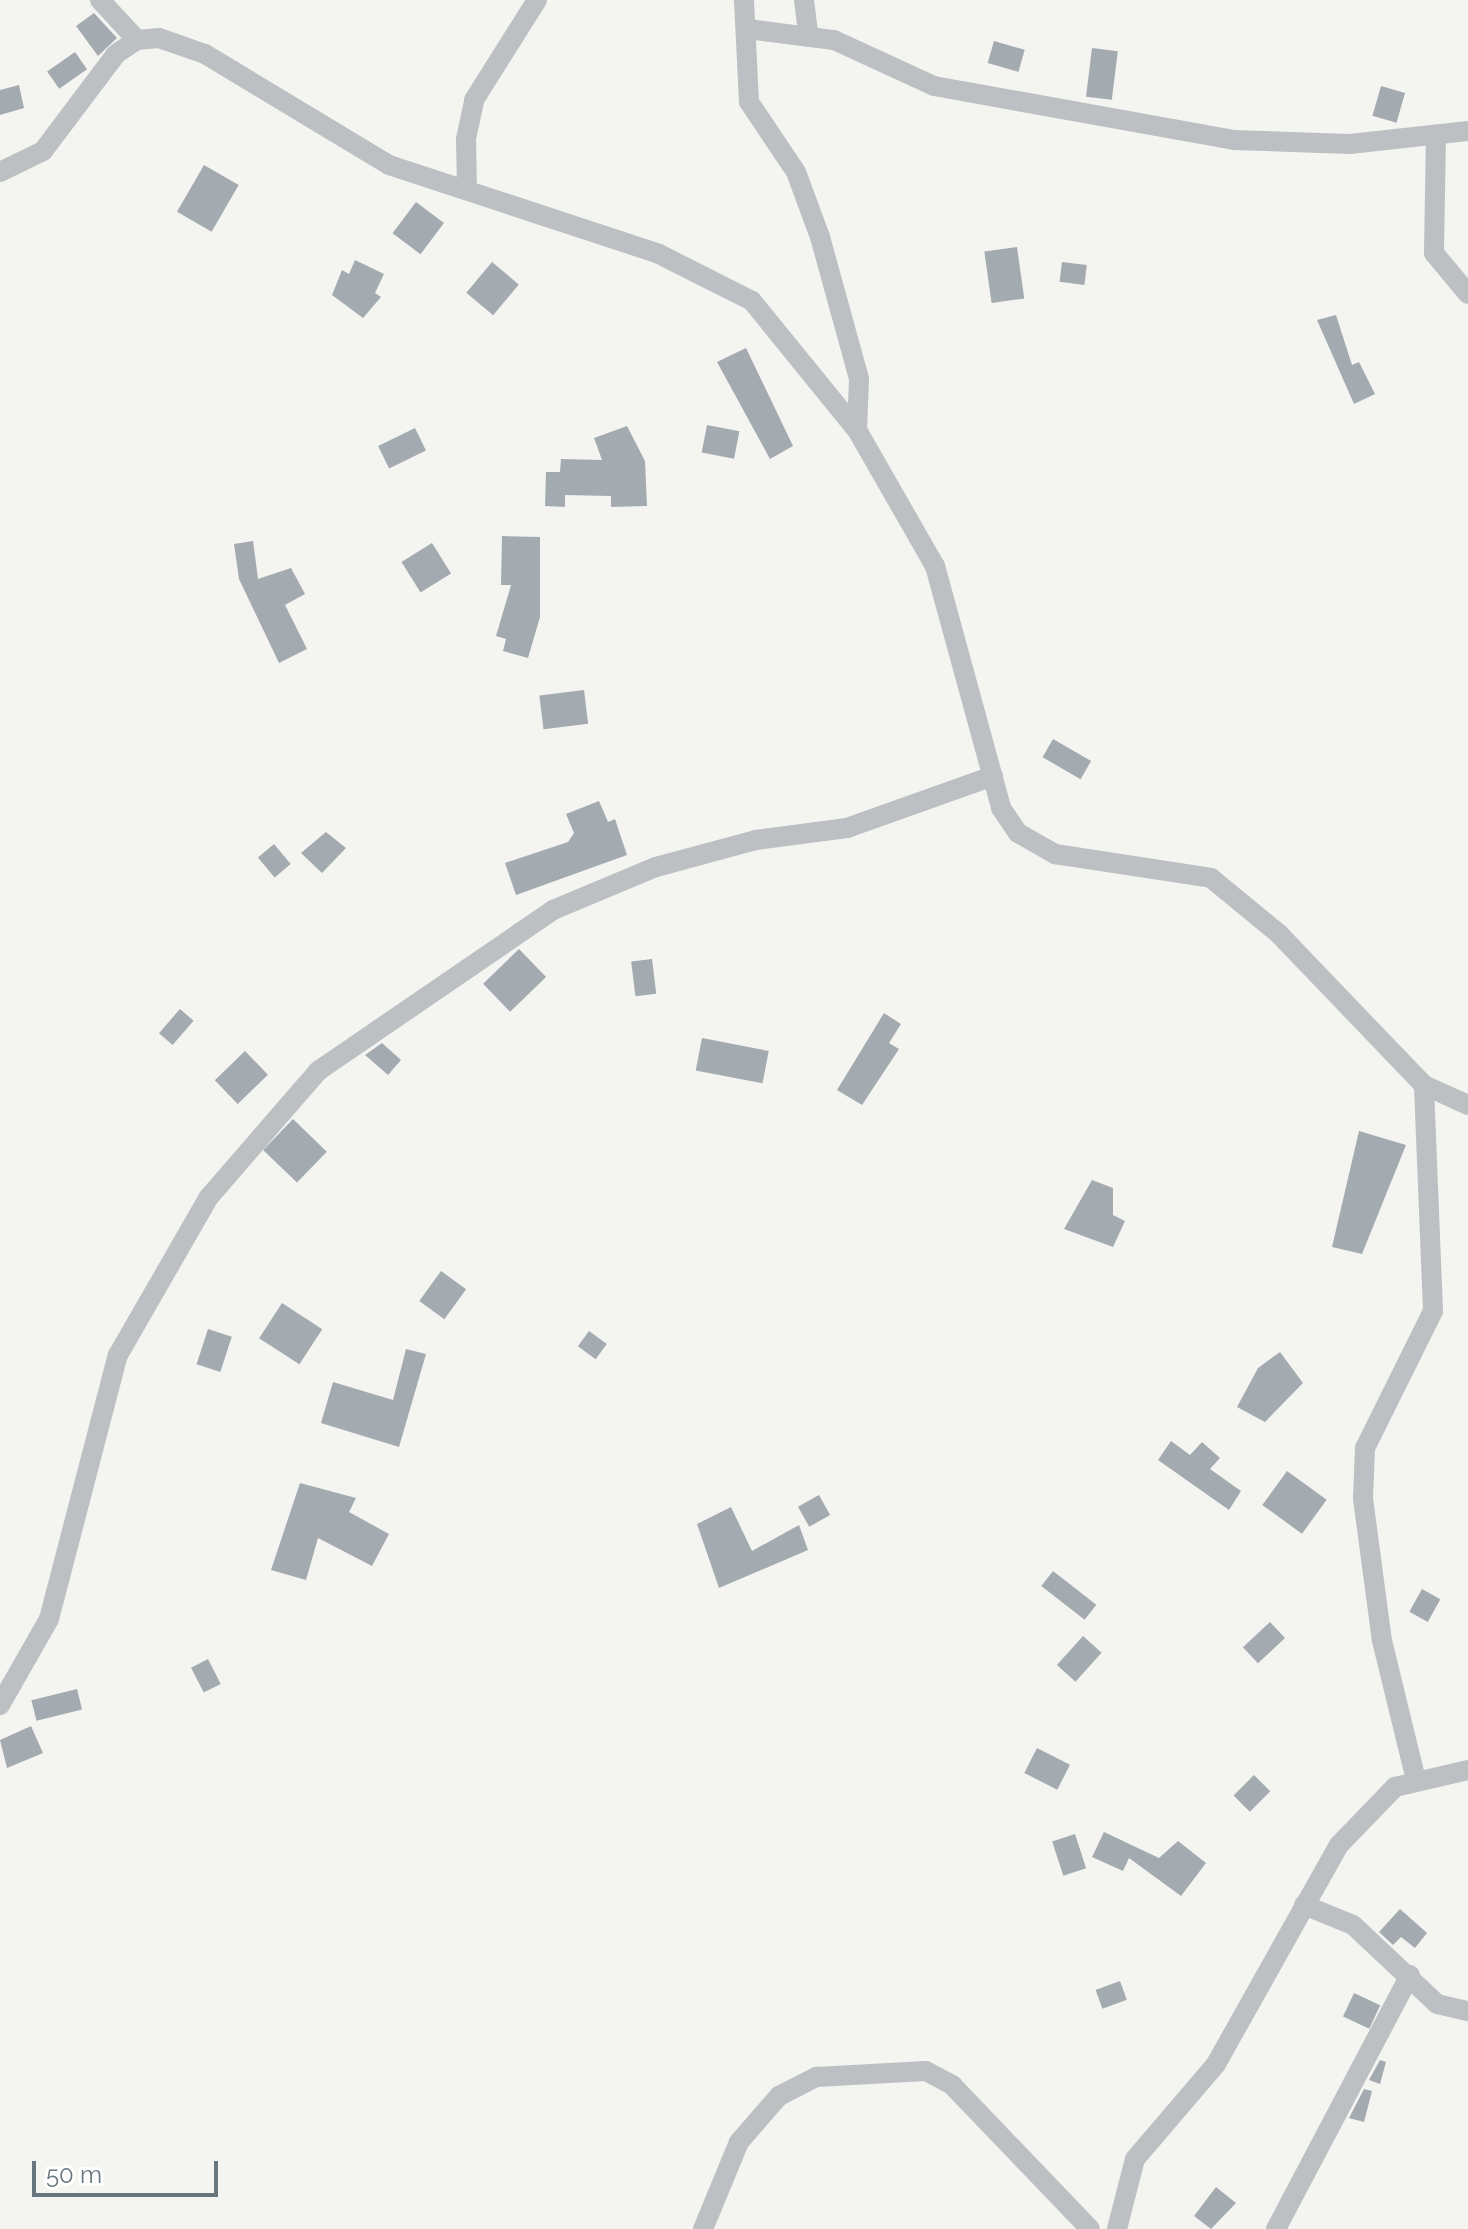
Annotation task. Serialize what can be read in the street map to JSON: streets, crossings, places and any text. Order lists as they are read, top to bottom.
{
  "scale_bar": "50 m"
}
